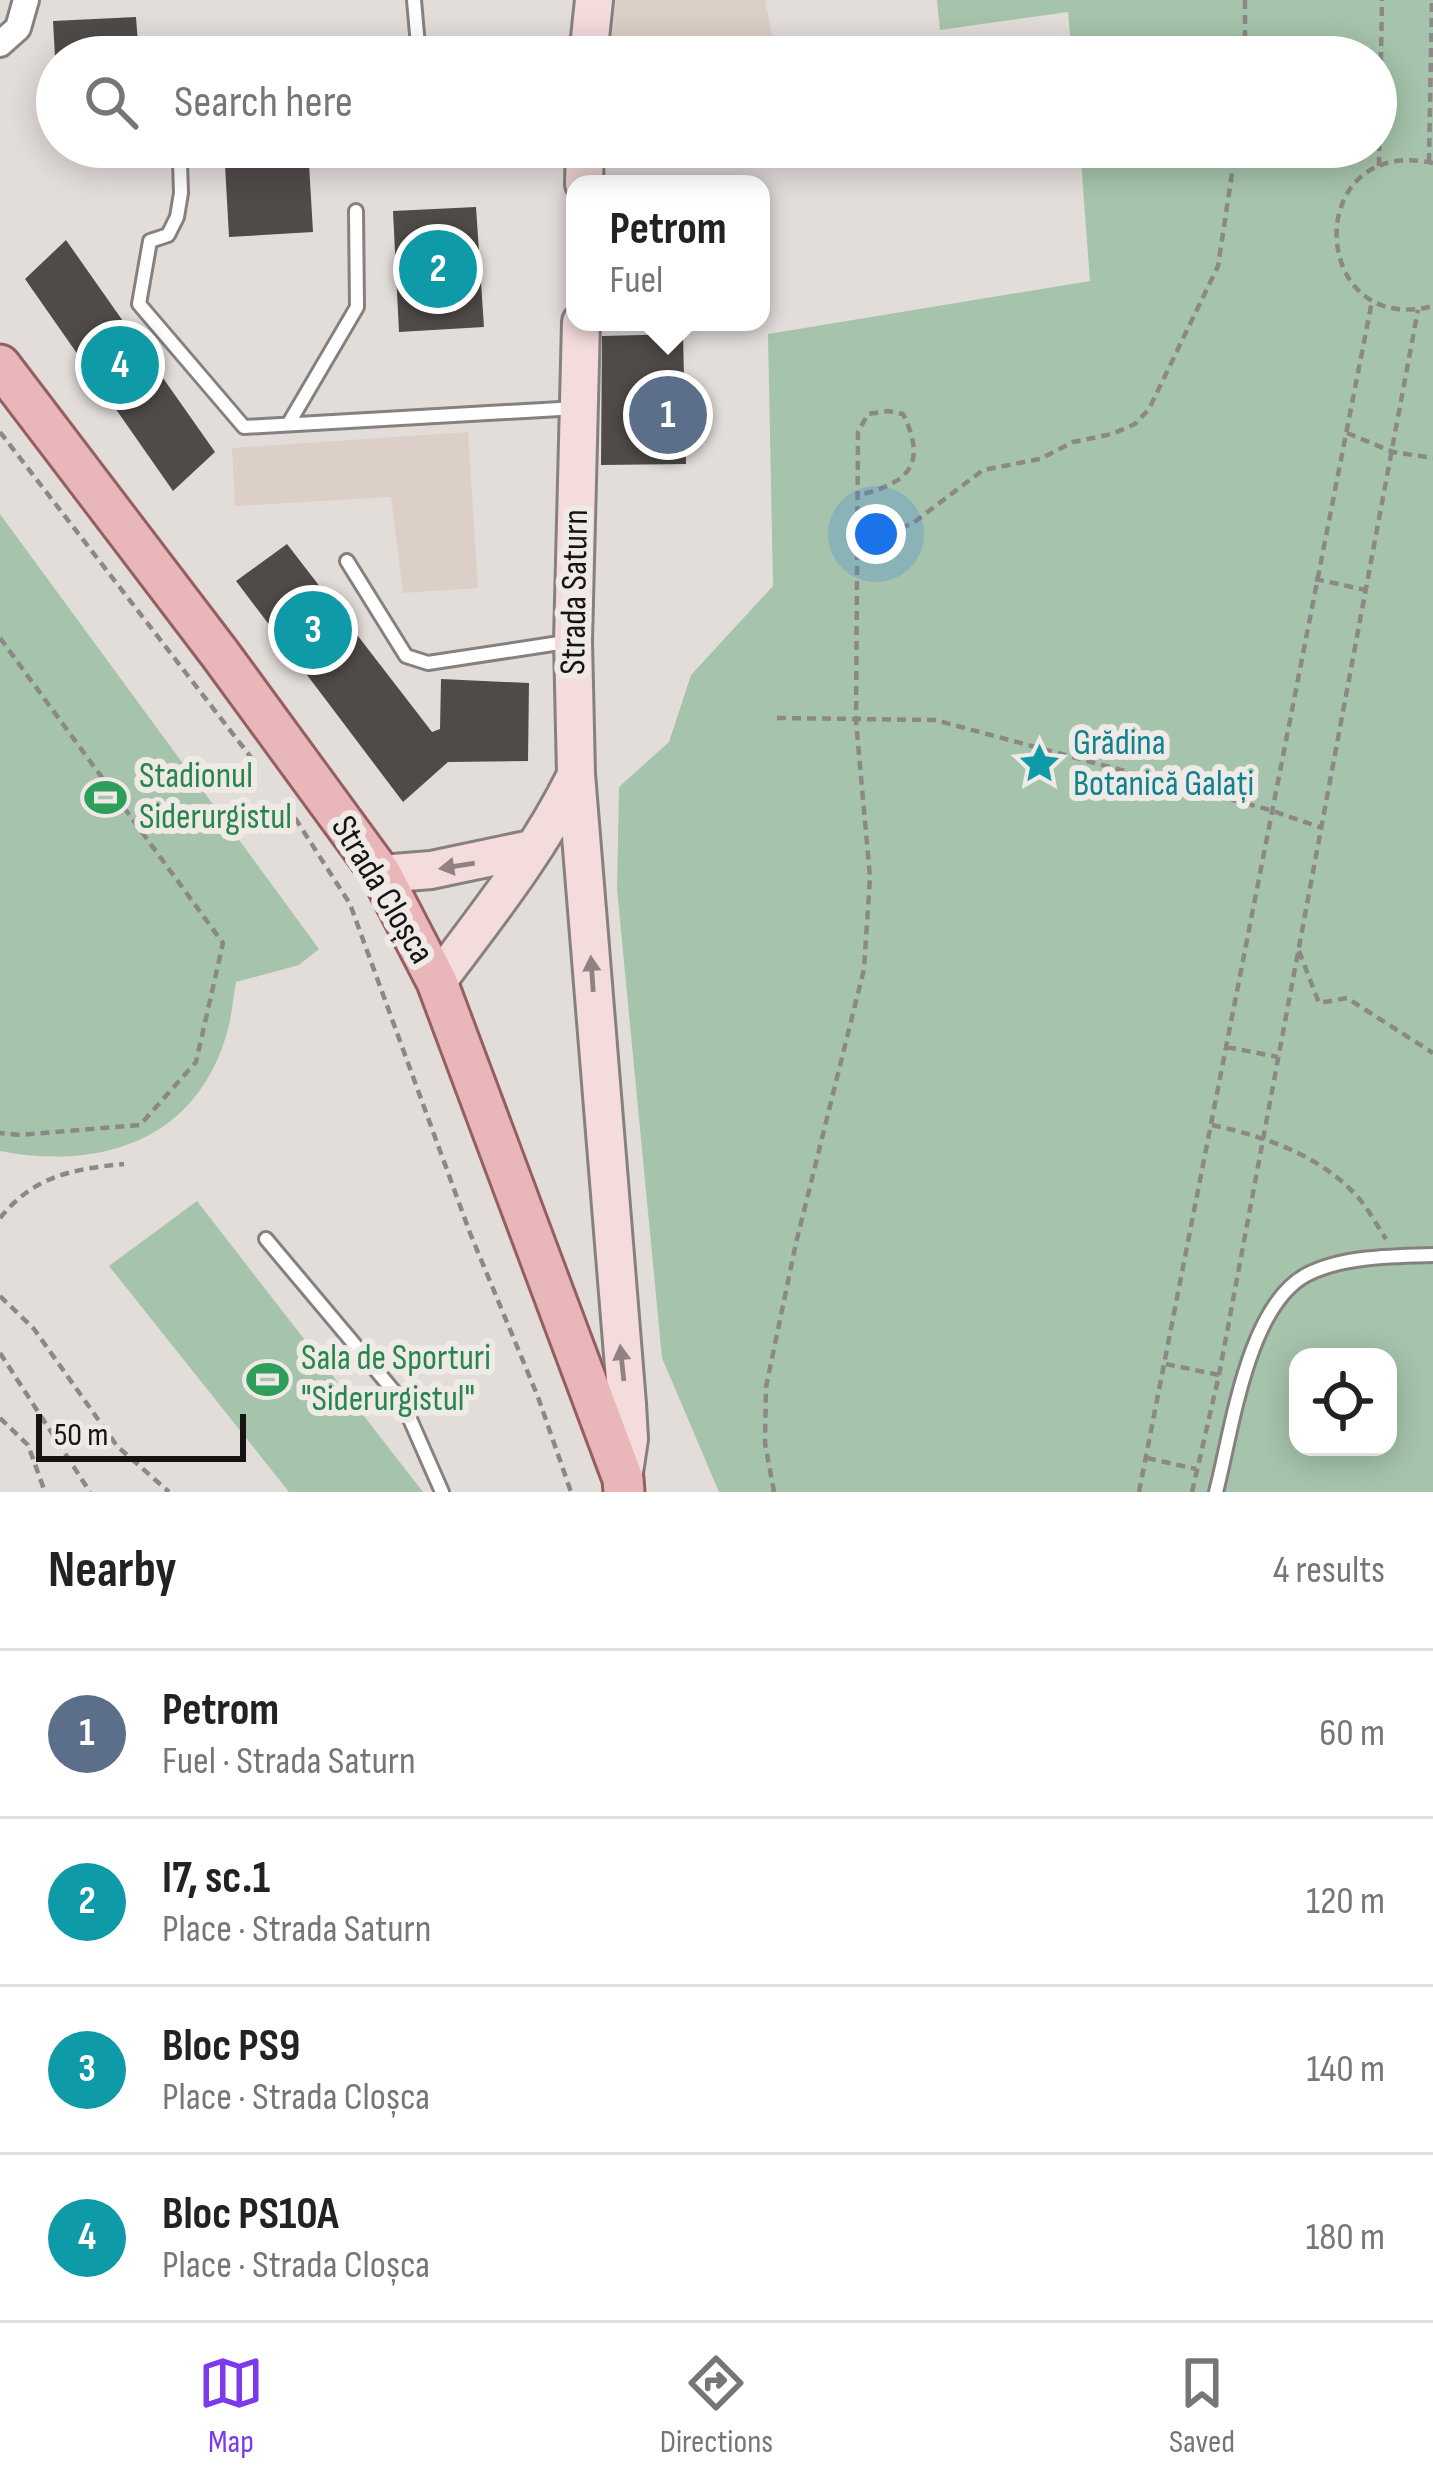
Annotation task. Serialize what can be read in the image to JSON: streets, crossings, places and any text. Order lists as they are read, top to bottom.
{
  "streets": {
    "main road": ["Strada Cloșca"],
    "street": ["Strada Saturn"]
  },
  "crossings": [
    ["Strada Saturn", "Strada Cloșca"]
  ],
  "places": {
    "place": ["Grădina Botanică Galați"],
    "sports": ["Stadionul Siderurgistul", "Sala de Sporturi \"Siderurgistul\""]
  },
  "scale_bar": "50 m",
  "page": {
    "search": "Search here",
    "popup": ["Petrom", "Fuel"],
    "pins": [
      "2",
      "4",
      "1",
      "3"
    ],
    "scale": "50 m",
    "heading": ["Nearby", "4 results"],
    "list": [
      {
        "mark": "1",
        "name": "Petrom",
        "note": "Fuel · Strada Saturn",
        "value": "60 m"
      },
      {
        "mark": "2",
        "name": "I7, sc.1",
        "note": "Place · Strada Saturn",
        "value": "120 m"
      },
      {
        "mark": "3",
        "name": "Bloc PS9",
        "note": "Place · Strada Cloșca",
        "value": "140 m"
      },
      {
        "mark": "4",
        "name": "Bloc PS10A",
        "note": "Place · Strada Cloșca",
        "value": "180 m"
      }
    ],
    "nav": ["Map", "Directions", "Saved"]
  }
}
